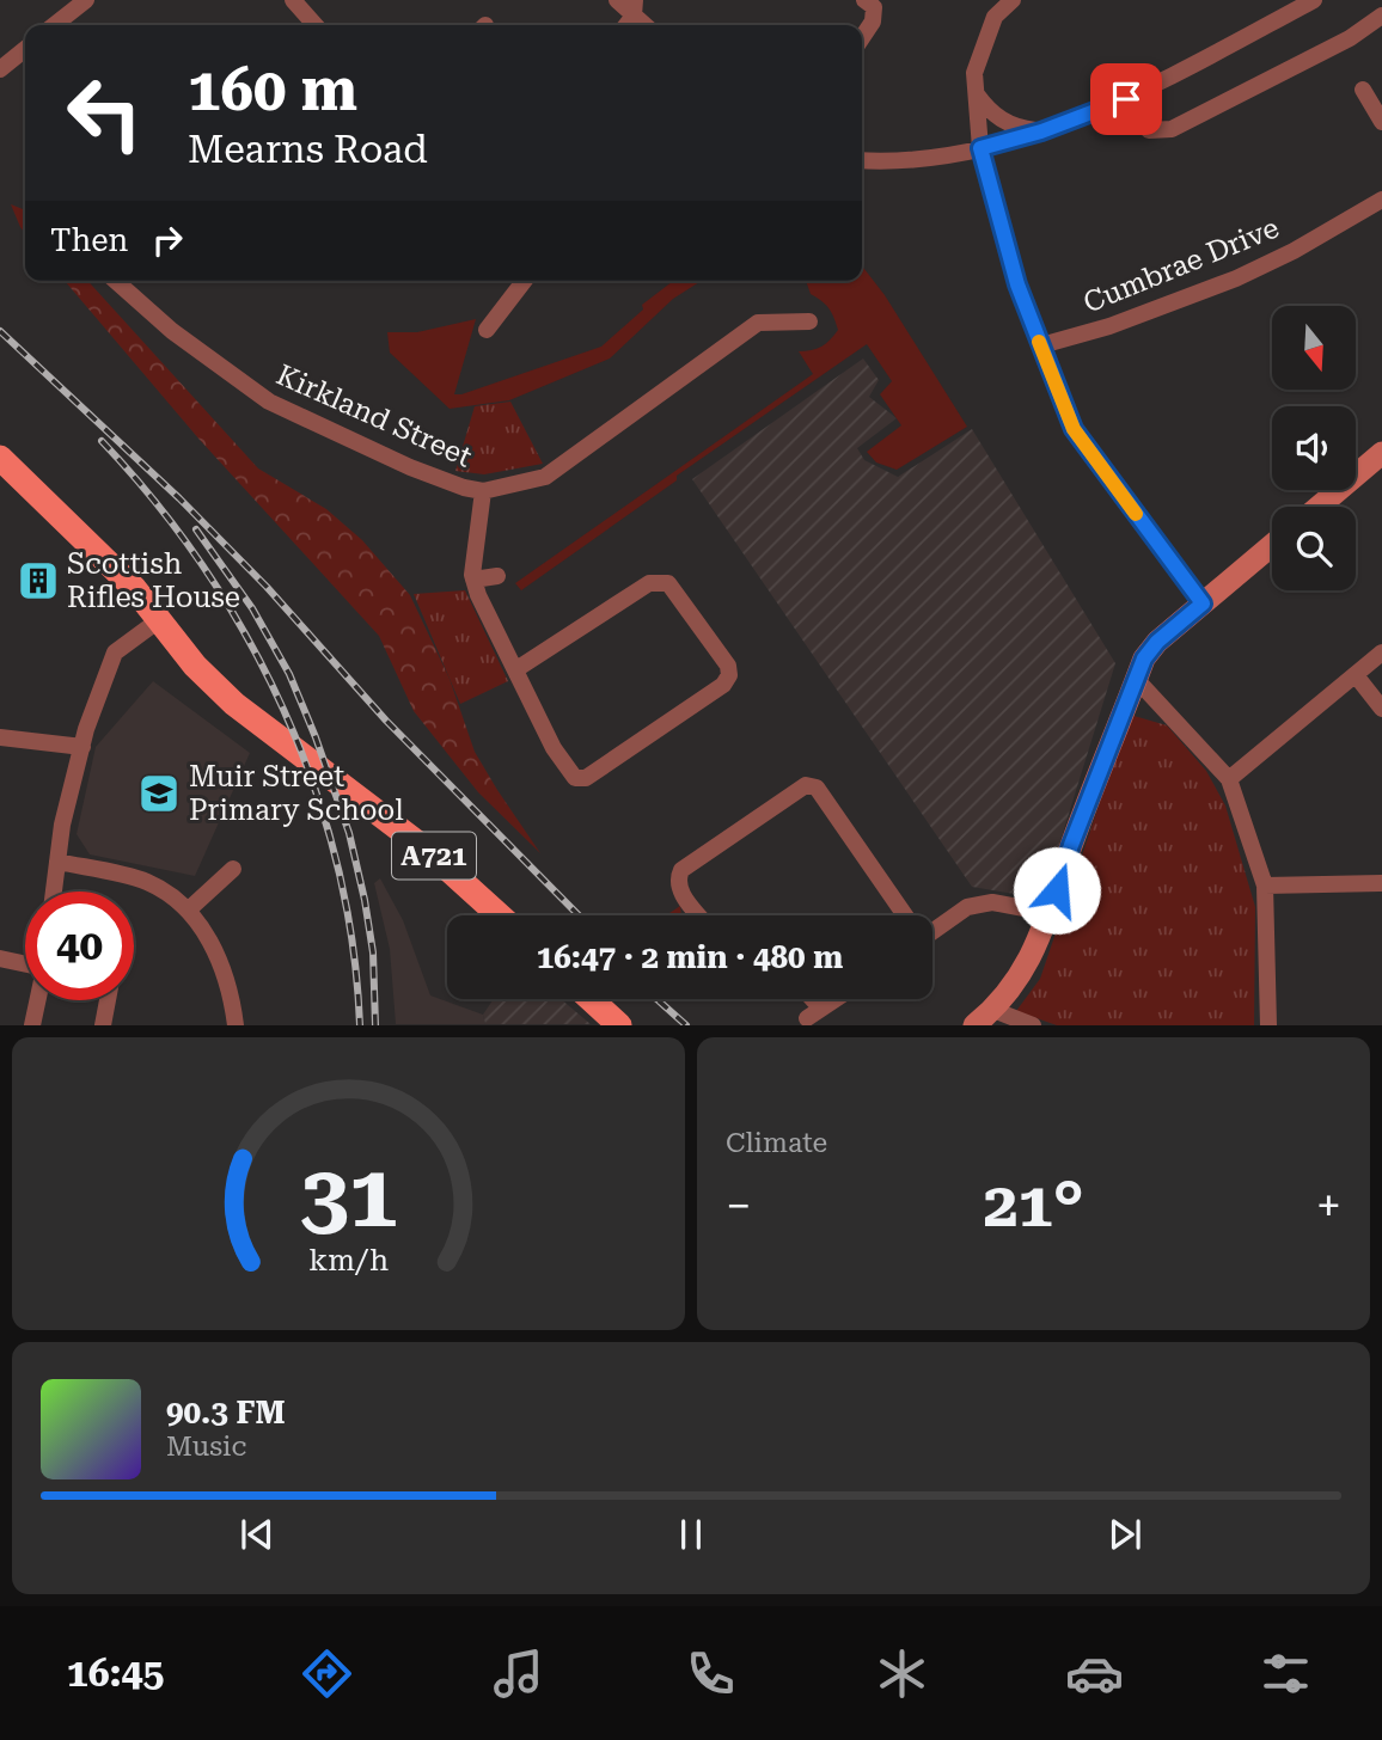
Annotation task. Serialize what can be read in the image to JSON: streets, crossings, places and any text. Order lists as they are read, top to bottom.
{
  "streets": {
    "main road": ["A721"],
    "street": ["Cumbrae Drive", "Kirkland Street"]
  },
  "places": {
    "building": ["Scottish Rifles House"],
    "school or university": ["Muir Street Primary School"]
  },
  "north": "bottom",
  "page": {
    "turn": ["160 m", "Mearns Road"],
    "then": "Then",
    "limit": "40",
    "trip": "16:47 · 2 min · 480 m",
    "tile": "Climate",
    "heat": ["−", "21°", "+"],
    "song": ["90.3 FM", "Music"],
    "tabs": "16:45",
    "gauge": ["31", "km/h"]
  }
}
